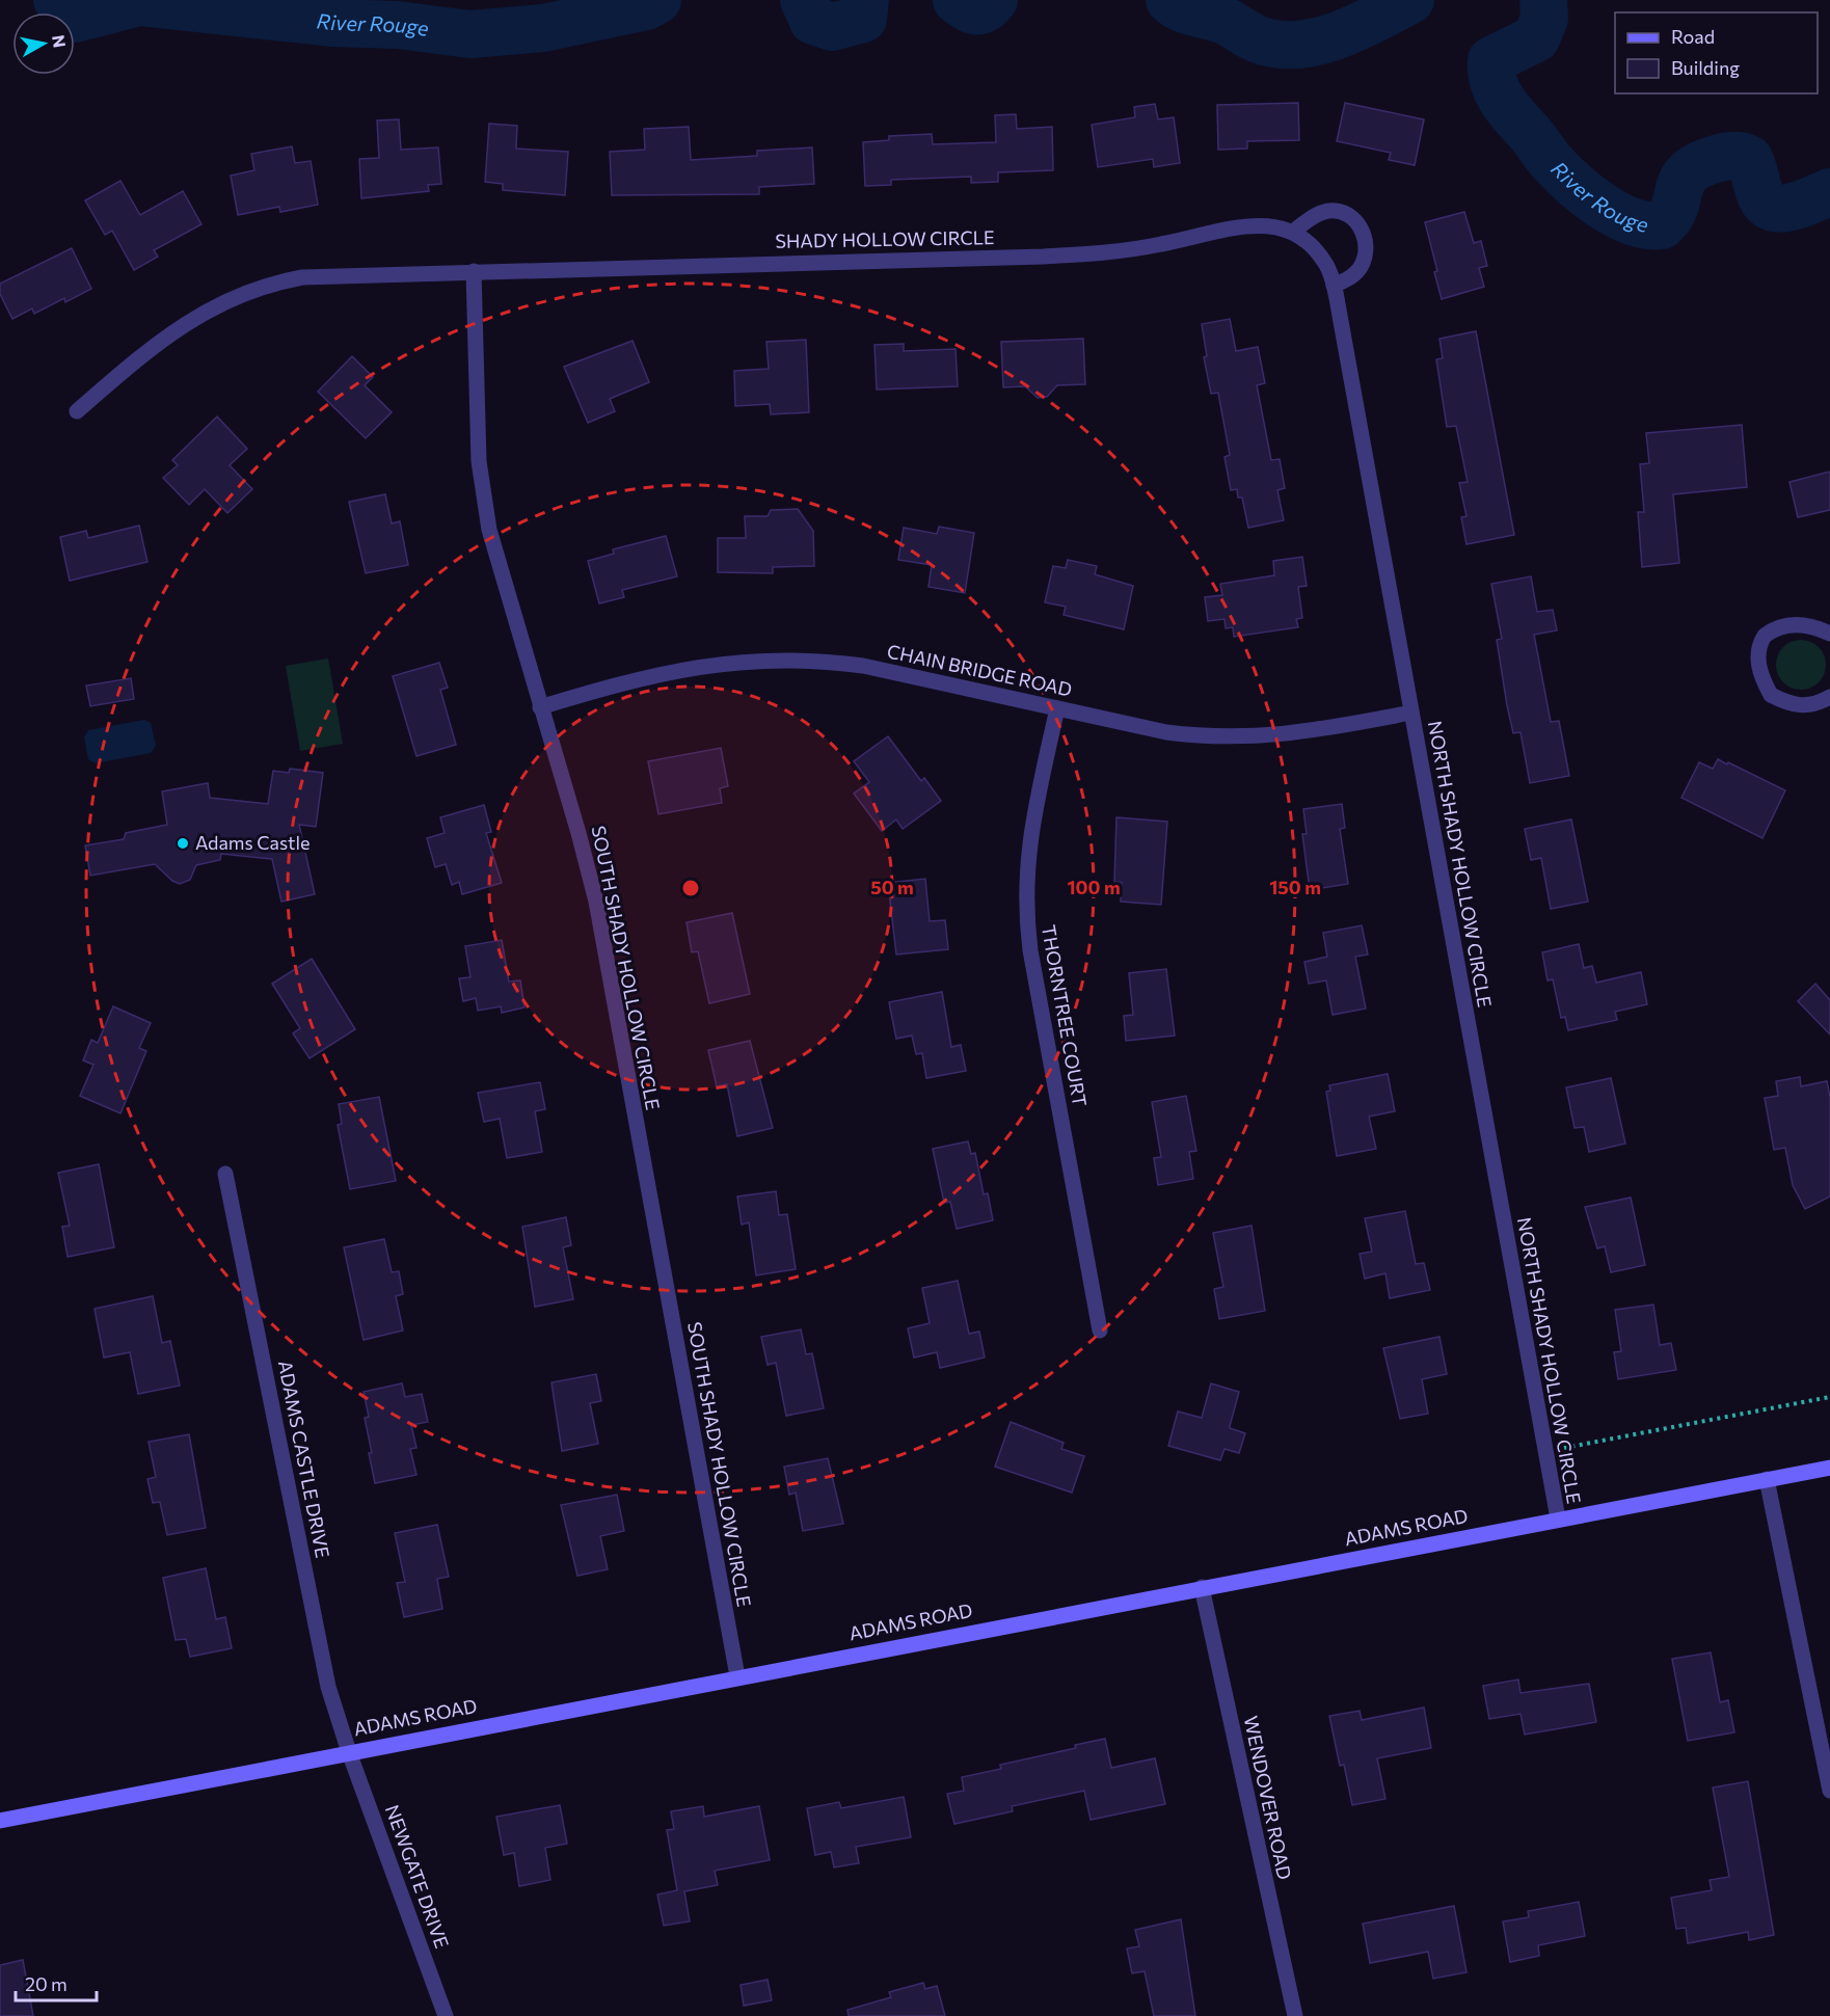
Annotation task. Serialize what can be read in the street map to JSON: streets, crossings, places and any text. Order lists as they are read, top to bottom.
{
  "streets": {
    "street": [
      "SHADY HOLLOW CIRCLE",
      "CHAIN BRIDGE ROAD",
      "NORTH SHADY HOLLOW CIRCLE",
      "SOUTH SHADY HOLLOW CIRCLE",
      "THORNTREE COURT",
      "ADAMS CASTLE DRIVE",
      "ADAMS ROAD",
      "WENDOVER ROAD",
      "NEWGATE DRIVE"
    ]
  },
  "crossings": [
    ["SHADY HOLLOW CIRCLE", "NORTH SHADY HOLLOW CIRCLE"],
    ["SHADY HOLLOW CIRCLE", "SOUTH SHADY HOLLOW CIRCLE"],
    ["CHAIN BRIDGE ROAD", "NORTH SHADY HOLLOW CIRCLE"],
    ["CHAIN BRIDGE ROAD", "SOUTH SHADY HOLLOW CIRCLE"],
    ["CHAIN BRIDGE ROAD", "THORNTREE COURT"],
    ["NORTH SHADY HOLLOW CIRCLE", "ADAMS ROAD"],
    ["SOUTH SHADY HOLLOW CIRCLE", "ADAMS ROAD"],
    ["ADAMS CASTLE DRIVE", "ADAMS ROAD"],
    ["ADAMS CASTLE DRIVE", "NEWGATE DRIVE"],
    ["ADAMS ROAD", "WENDOVER ROAD"],
    ["ADAMS ROAD", "NEWGATE DRIVE"]
  ],
  "water": ["River Rouge"],
  "places": ["Adams Castle"],
  "legend": ["Road", "Building"],
  "scale_bar": "20 m",
  "north": "right",
  "rings": ["50 m", "100 m", "150 m"]
}
